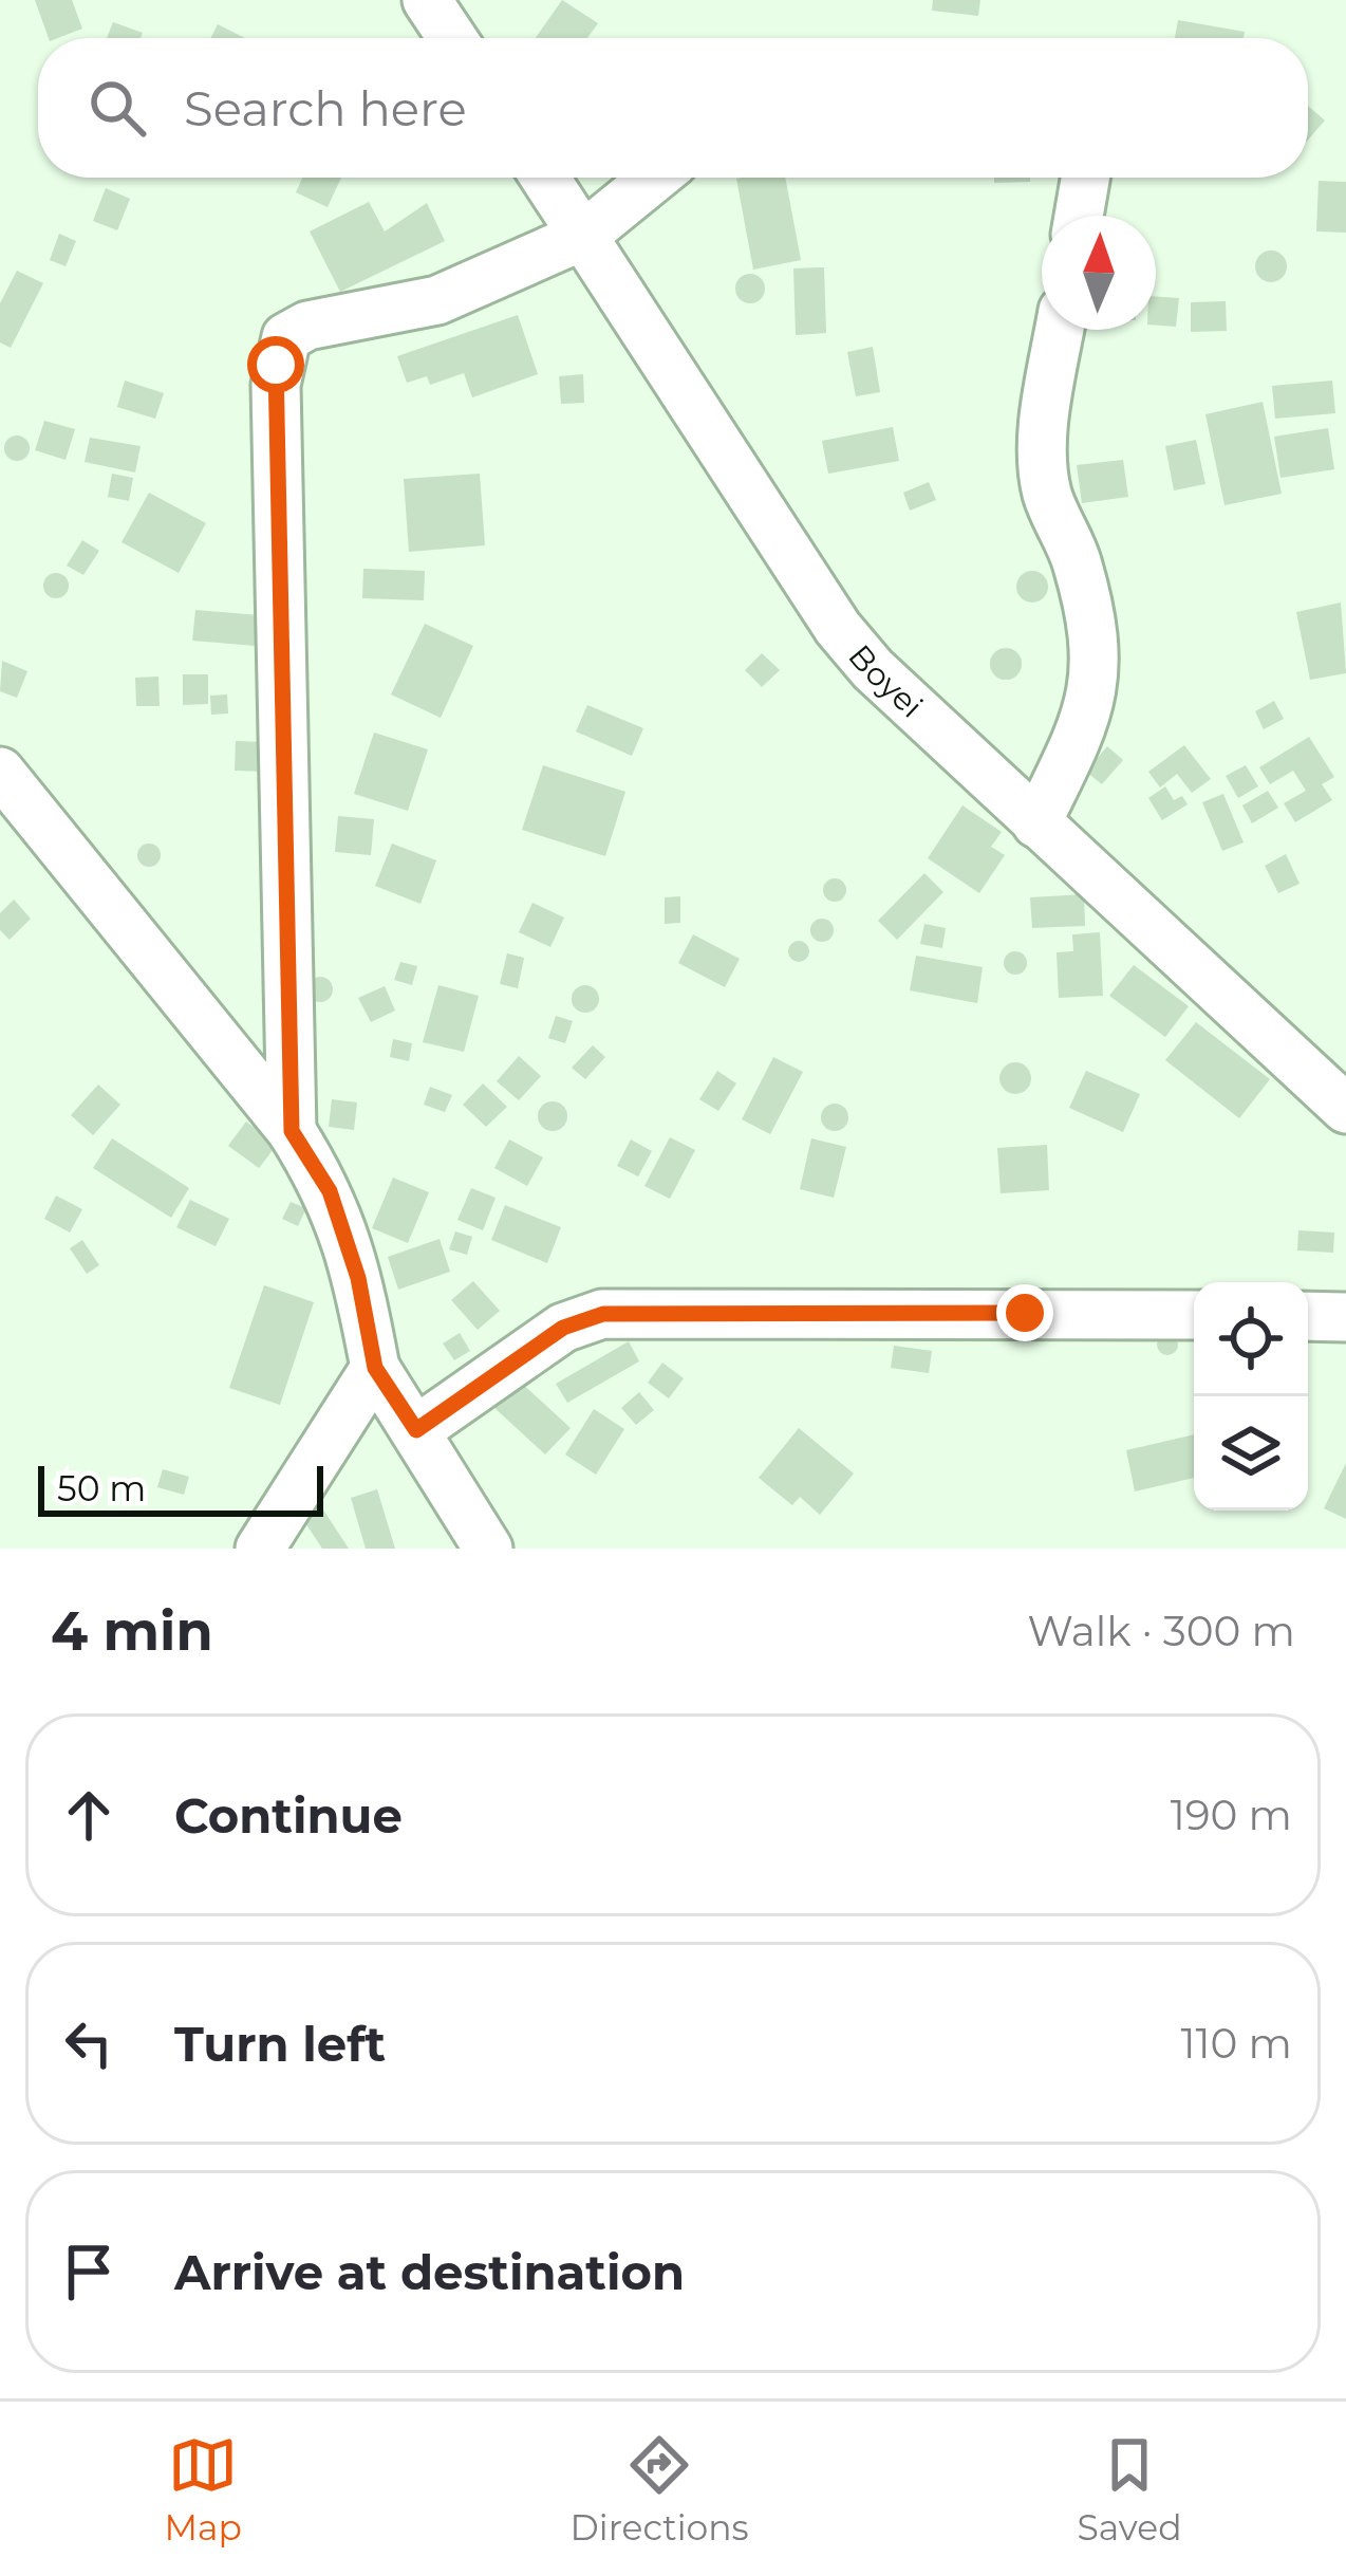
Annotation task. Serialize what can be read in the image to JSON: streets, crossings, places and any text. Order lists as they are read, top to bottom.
{
  "streets": {
    "street": ["Boyei"]
  },
  "scale_bar": "50 m",
  "north": "top",
  "page": {
    "search": "Search here",
    "scale": "50 m",
    "heading": ["4 min", "Walk · 300 m"],
    "list": [
      ["Continue", "190 m"],
      ["Turn left", "110 m"],
      "Arrive at destination"
    ],
    "nav": ["Map", "Directions", "Saved"]
  }
}
